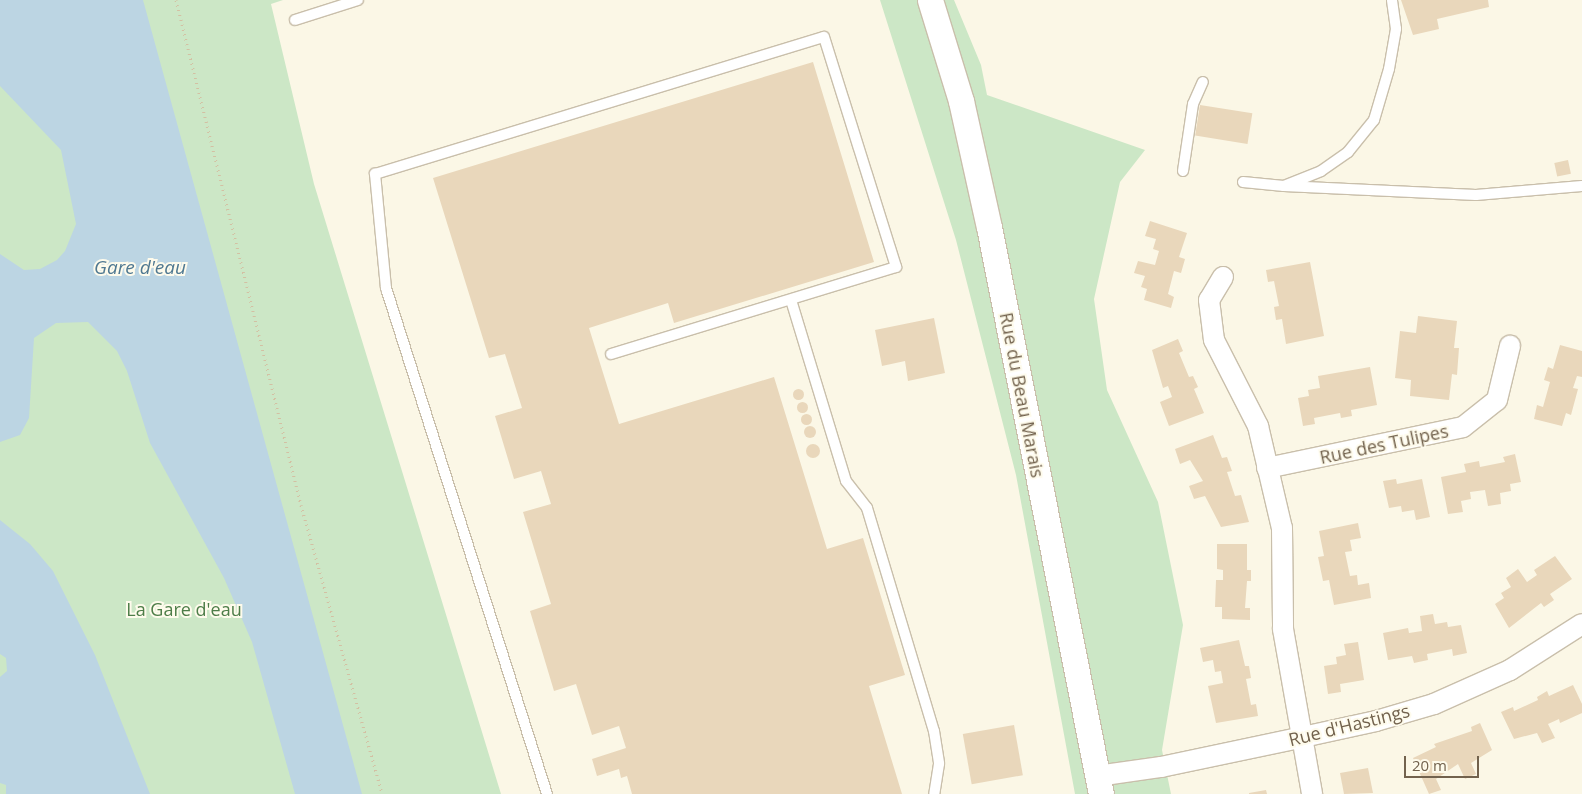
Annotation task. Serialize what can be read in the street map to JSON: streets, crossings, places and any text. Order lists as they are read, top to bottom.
{
  "streets": {
    "street": ["Rue du Beau Marais", "Rue des Tulipes", "Rue d'Hastings"]
  },
  "crossings": [
    ["Rue du Beau Marais", "Rue d'Hastings"]
  ],
  "water": ["Gare d'eau"],
  "parks": ["La Gare d'eau"],
  "scale_bar": "20 m"
}
